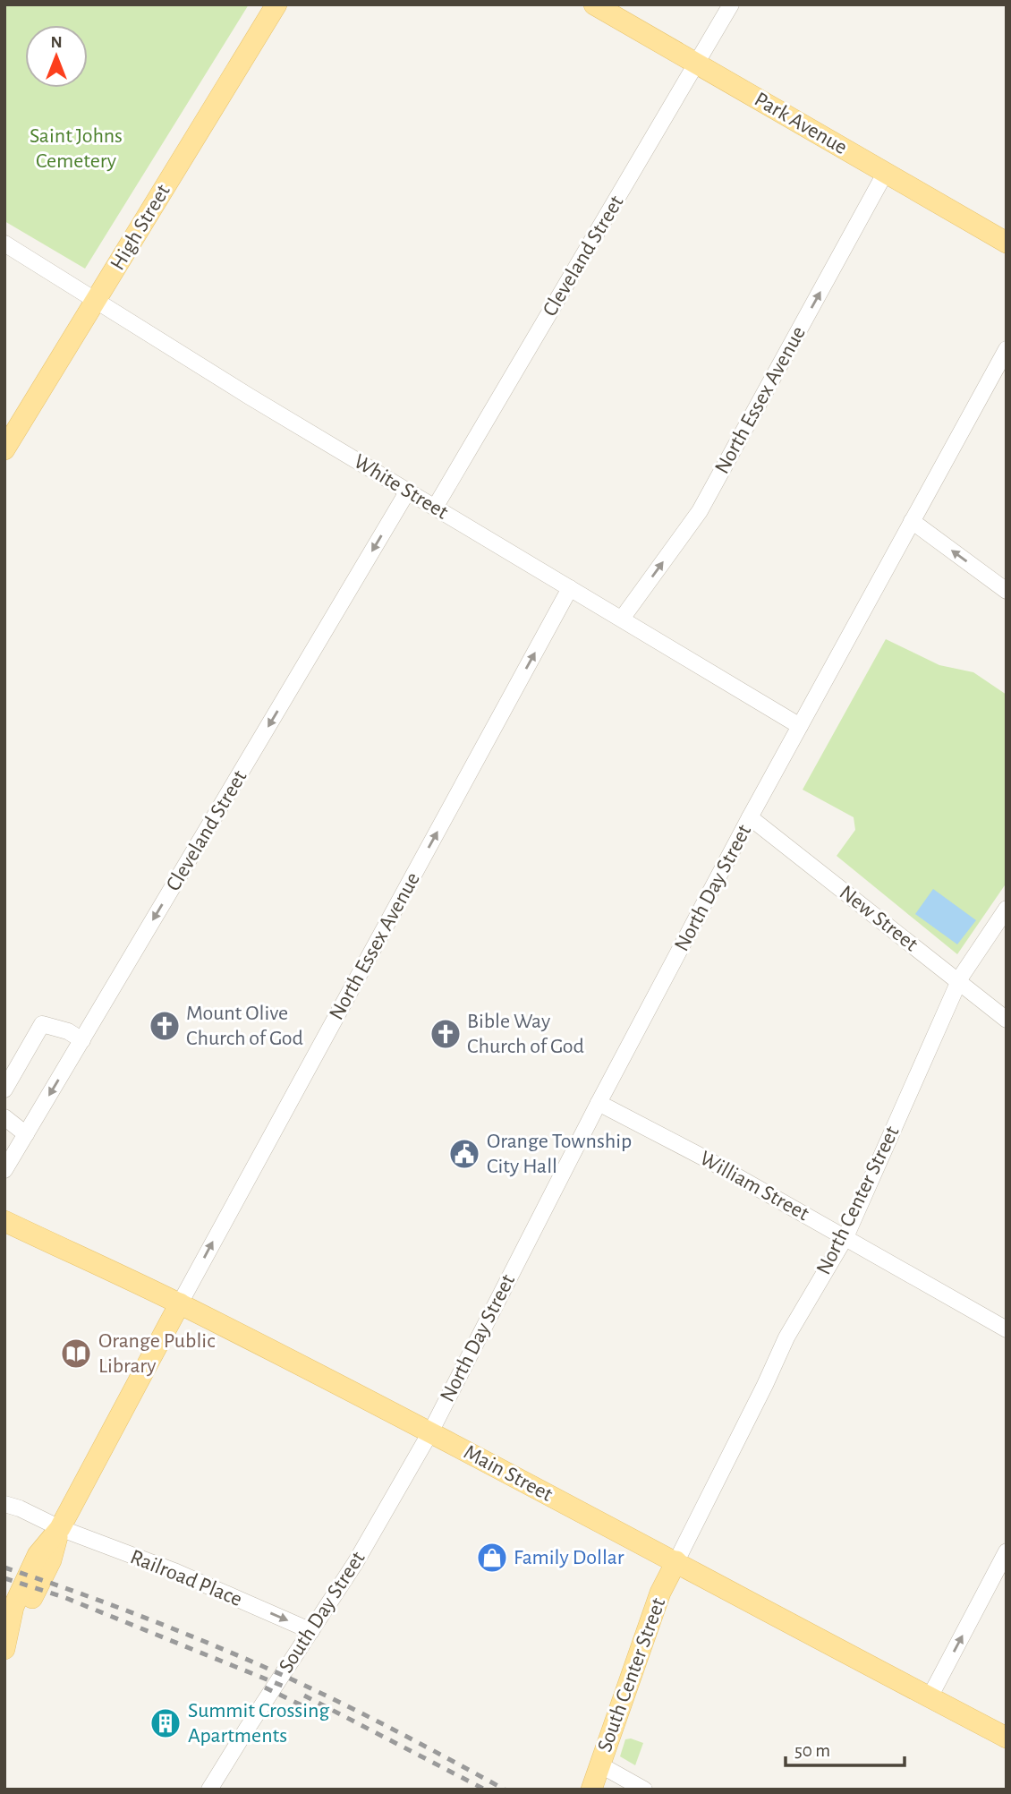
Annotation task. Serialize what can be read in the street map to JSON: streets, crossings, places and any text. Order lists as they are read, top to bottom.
{
  "streets": {
    "main road": [
      "Park Avenue",
      "High Street",
      "Main Street",
      "South Center Street"
    ],
    "street": [
      "Cleveland Street",
      "North Essex Avenue",
      "White Street",
      "North Day Street",
      "New Street",
      "William Street",
      "North Center Street",
      "Railroad Place",
      "South Day Street"
    ]
  },
  "crossings": [
    ["Park Avenue", "Cleveland Street"],
    ["Park Avenue", "North Essex Avenue"],
    ["High Street", "White Street"],
    ["Cleveland Street", "White Street"],
    ["North Essex Avenue", "White Street"],
    ["North Essex Avenue", "Main Street"],
    ["White Street", "North Day Street"],
    ["North Day Street", "New Street"],
    ["North Day Street", "William Street"],
    ["North Day Street", "Main Street"],
    ["North Day Street", "South Day Street"],
    ["New Street", "North Center Street"],
    ["William Street", "North Center Street"],
    ["North Center Street", "Main Street"],
    ["North Center Street", "South Center Street"],
    ["Main Street", "South Day Street"],
    ["Main Street", "South Center Street"],
    ["Railroad Place", "South Day Street"]
  ],
  "one_way": ["Cleveland Street", "North Essex Avenue", "Railroad Place"],
  "parks": ["Saint Johns Cemetery"],
  "places": {
    "church": ["Mount Olive Church of God", "Bible Way Church of God"],
    "public building": ["Orange Township City Hall"],
    "library": ["Orange Public Library"],
    "shop": ["Family Dollar"],
    "building": ["Summit Crossing Apartments"]
  },
  "scale_bar": "50 m",
  "north": "top"
}
